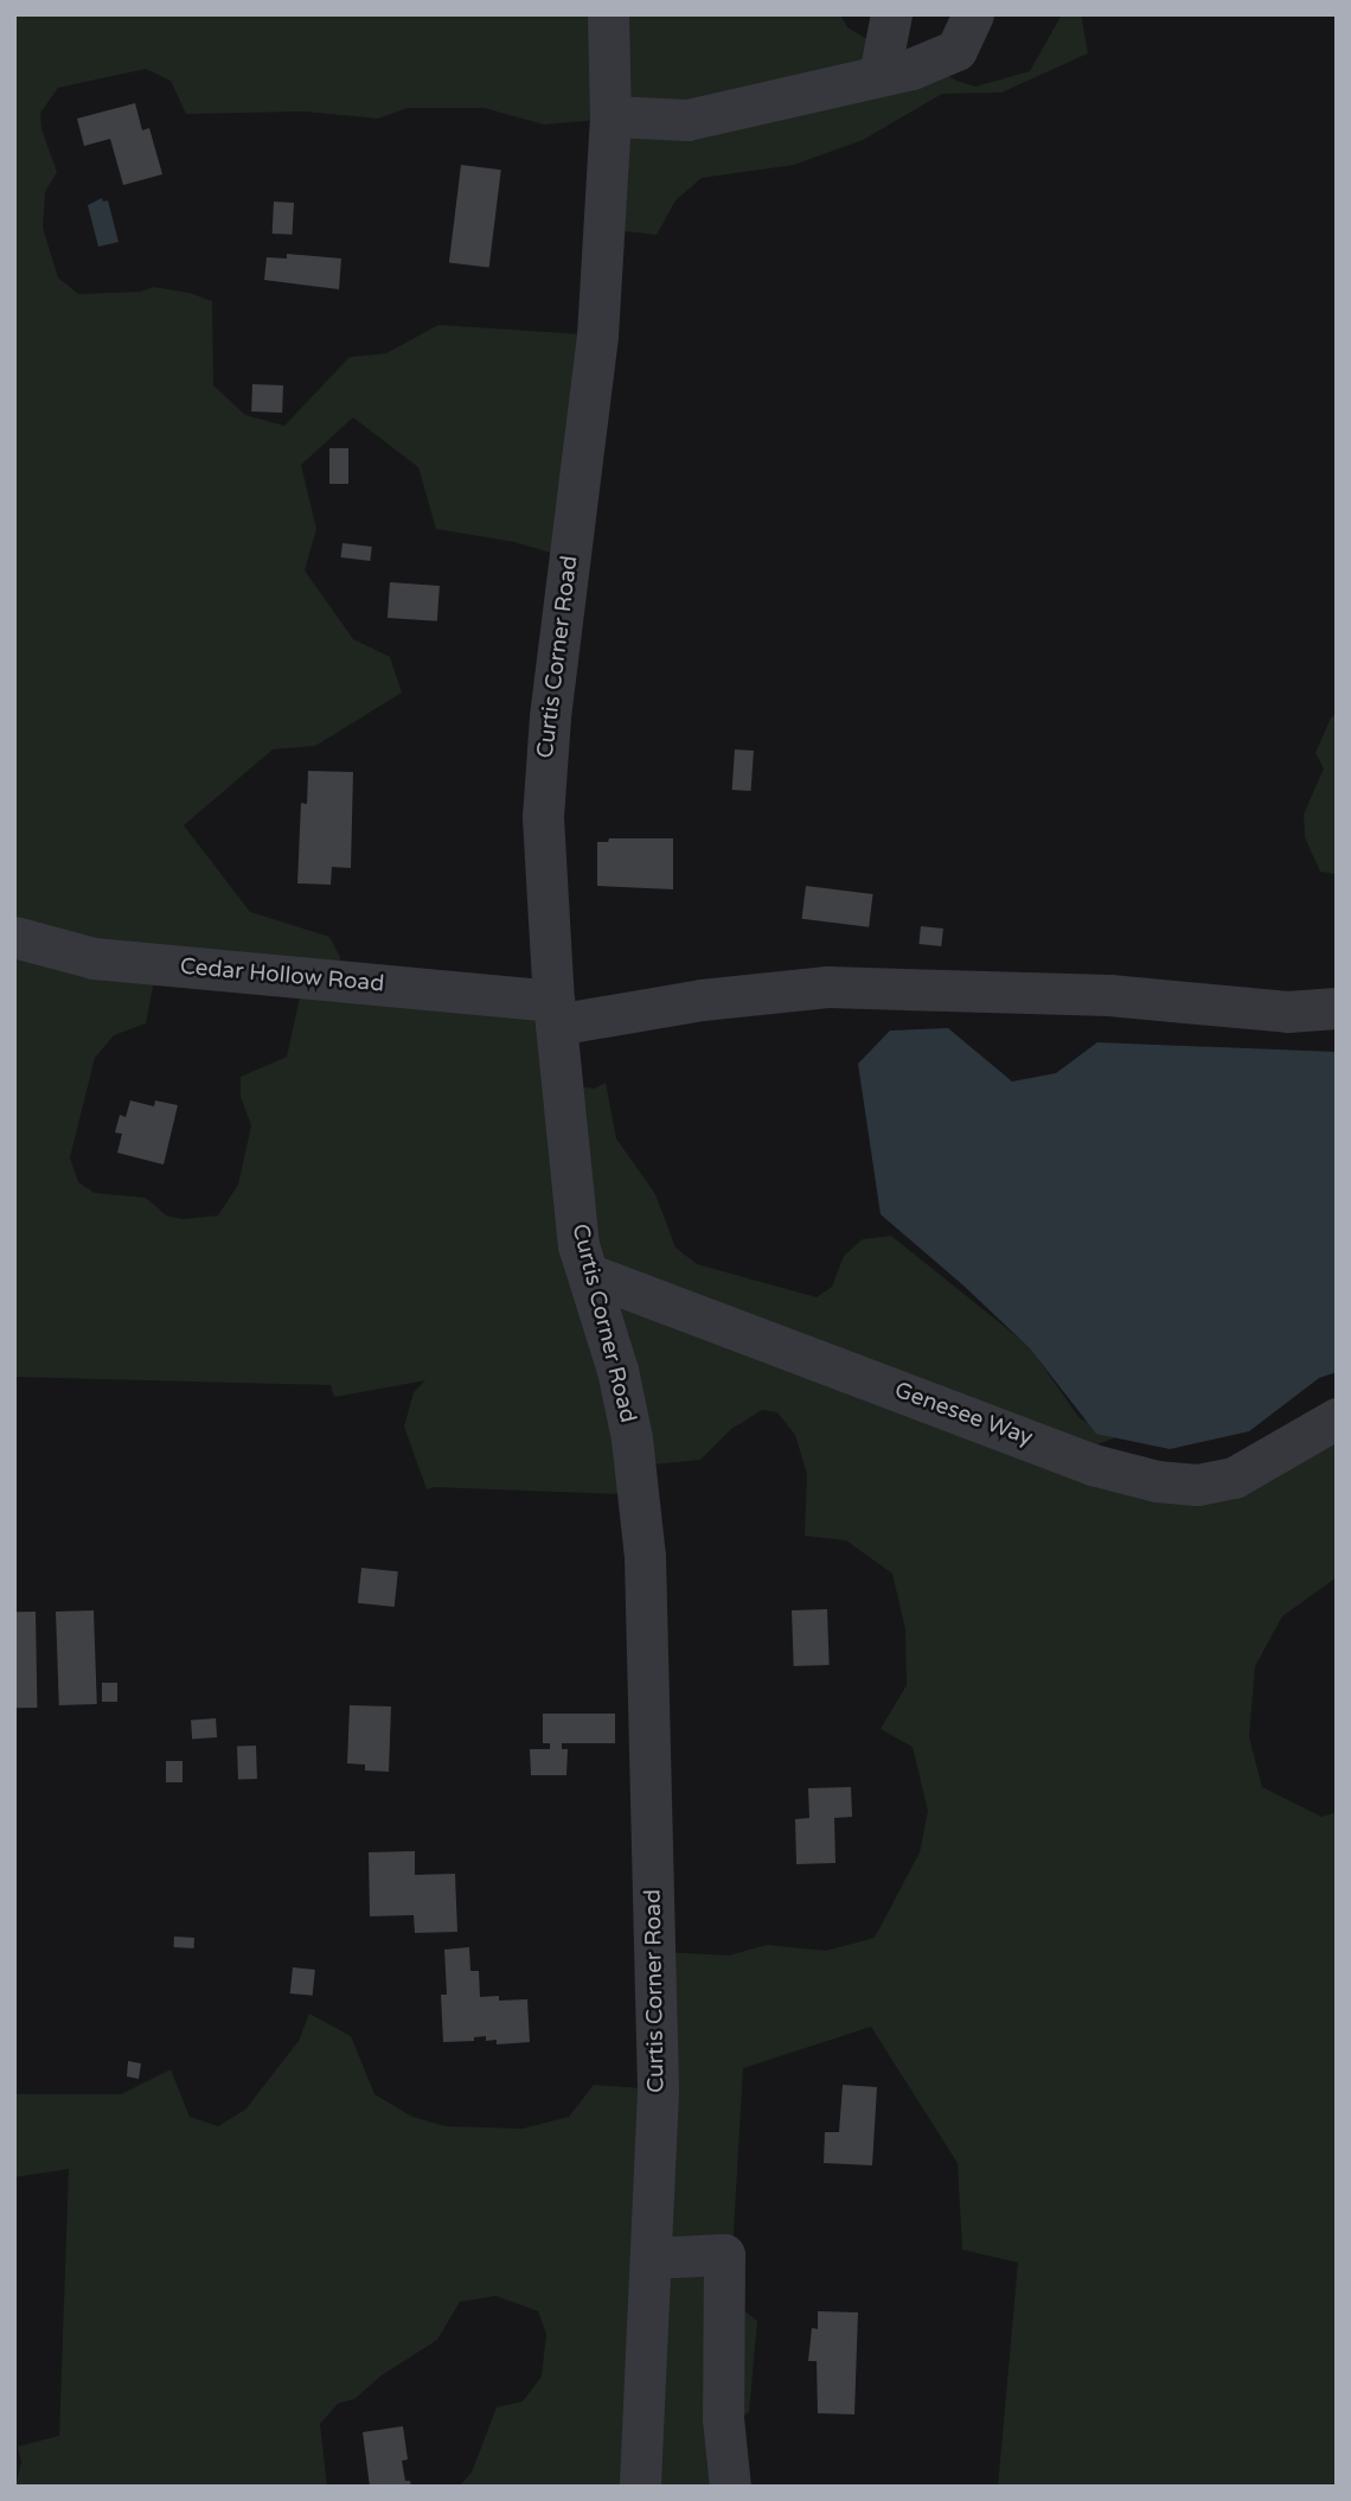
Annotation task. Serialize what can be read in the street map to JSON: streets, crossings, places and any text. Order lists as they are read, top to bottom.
{
  "streets": {
    "street": ["Curtis Corner Road", "Cedar Hollow Road", "Genesee Way"]
  },
  "crossings": [
    ["Curtis Corner Road", "Cedar Hollow Road"],
    ["Curtis Corner Road", "Genesee Way"]
  ]
}
